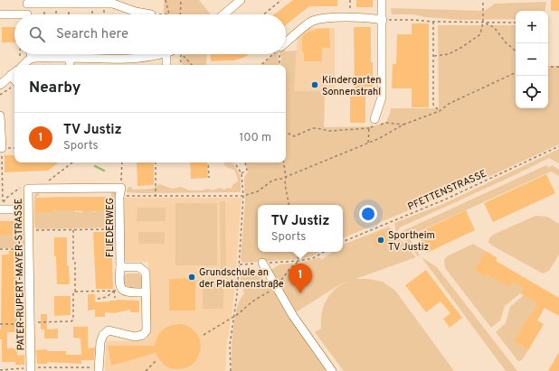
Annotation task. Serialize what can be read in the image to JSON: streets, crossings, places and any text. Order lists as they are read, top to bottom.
{
  "streets": {
    "street": ["FLIEDERWEG", "PATER-RUPERT-MAYER-STRASSE"],
    "path": ["PFETTENSTRASSE"]
  },
  "crossings": [
    ["FLIEDERWEG", "PATER-RUPERT-MAYER-STRASSE"]
  ],
  "places": ["Kindergarten Sonnenstrahl", "Sportheim TV Justiz", "Grundschule an der Platanenstraße"],
  "page": {
    "map_buttons": ["+", "−"],
    "search": "Search here",
    "heading": "Nearby",
    "list": [
      {
        "mark": "1",
        "name": "TV Justiz",
        "note": "Sports",
        "value": "100 m"
      }
    ],
    "popup": ["TV Justiz", "Sports"],
    "pins": "1"
  }
}
